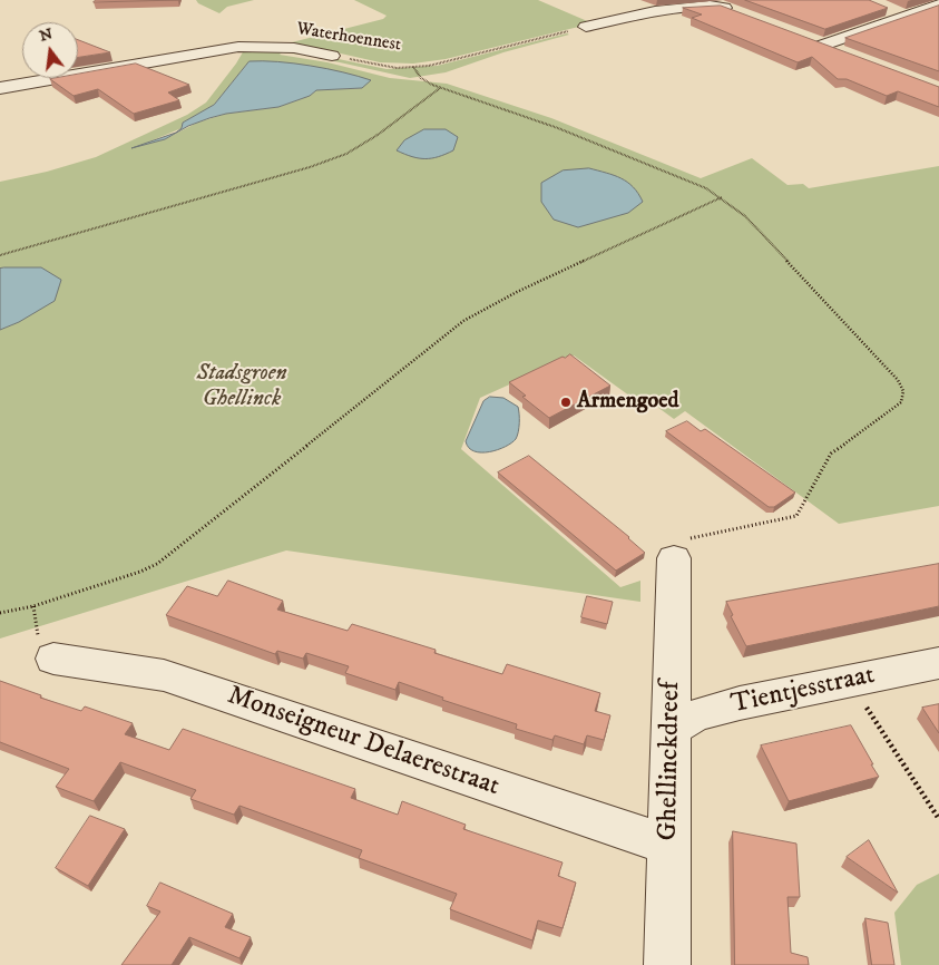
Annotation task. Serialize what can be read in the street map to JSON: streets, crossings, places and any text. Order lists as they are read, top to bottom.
{
  "streets": {
    "street": [
      "Waterhoennest",
      "Tientjesstraat",
      "Monseigneur Delaerestraat",
      "Ghellinckdreef"
    ]
  },
  "crossings": [
    ["Tientjesstraat", "Ghellinckdreef"],
    ["Monseigneur Delaerestraat", "Ghellinckdreef"]
  ],
  "parks": ["Stadsgroen Ghellinck"],
  "places": ["Armengoed"],
  "north": "top"
}
